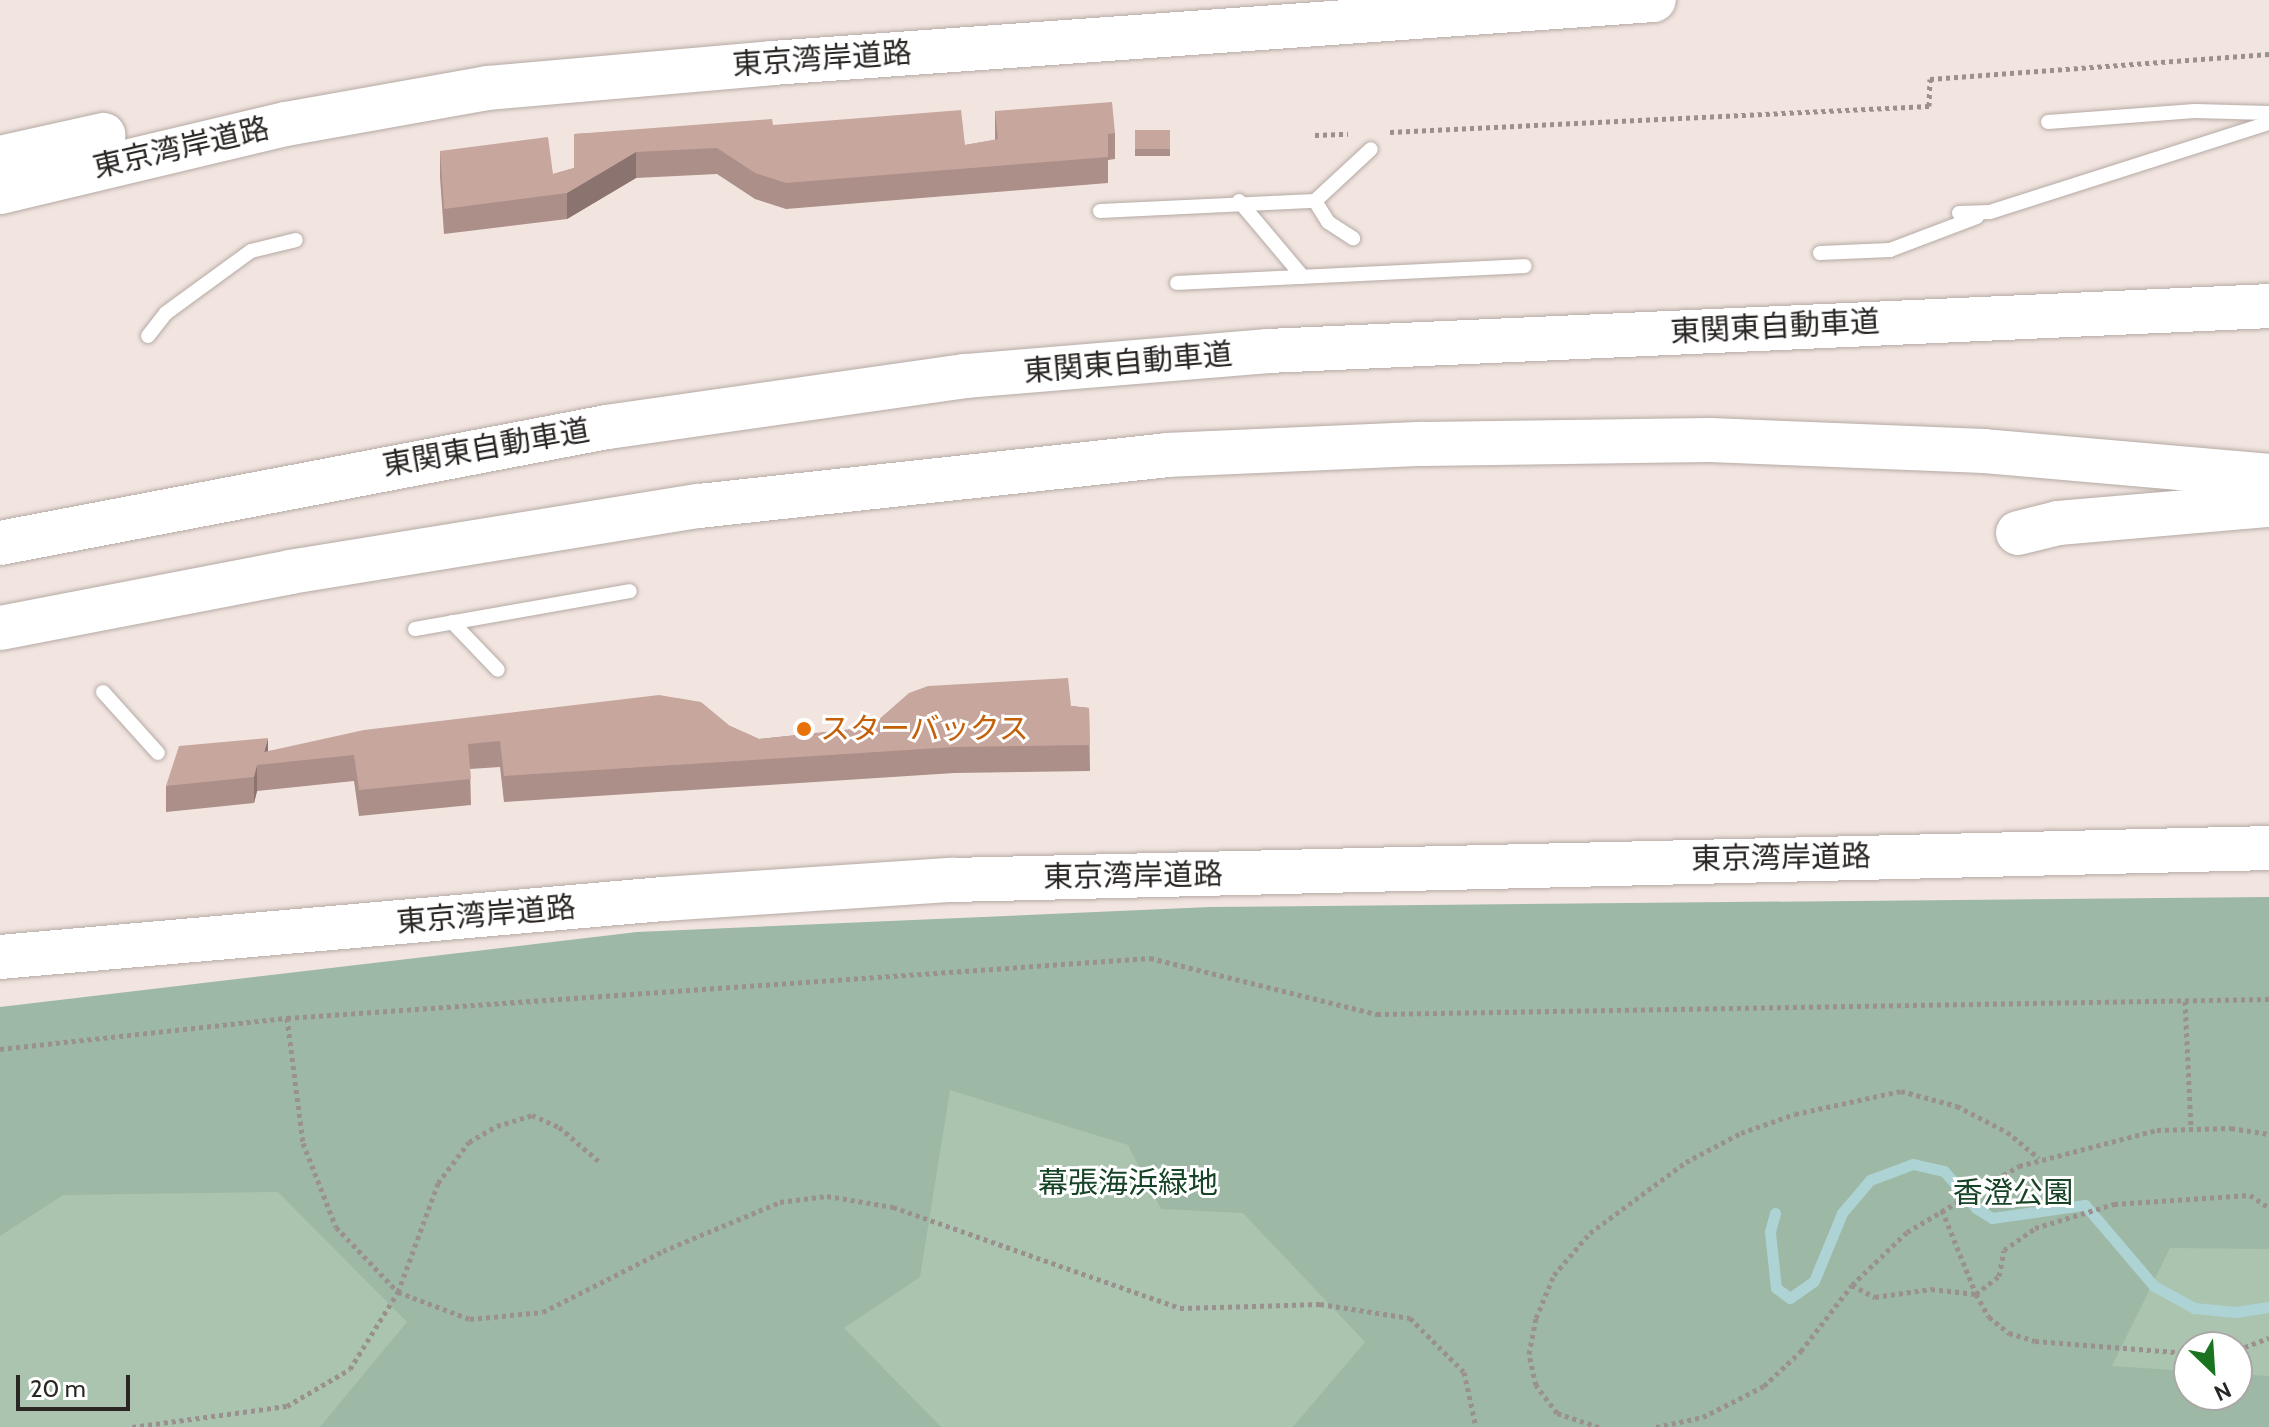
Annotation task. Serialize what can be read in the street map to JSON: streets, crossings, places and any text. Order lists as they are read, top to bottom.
{
  "streets": {
    "highway": ["東京湾岸道路", "東関東自動車道"]
  },
  "parks": ["幕張海浜緑地", "香澄公園"],
  "places": ["スターバックス"],
  "scale_bar": "20 m",
  "north": "bottom right"
}
